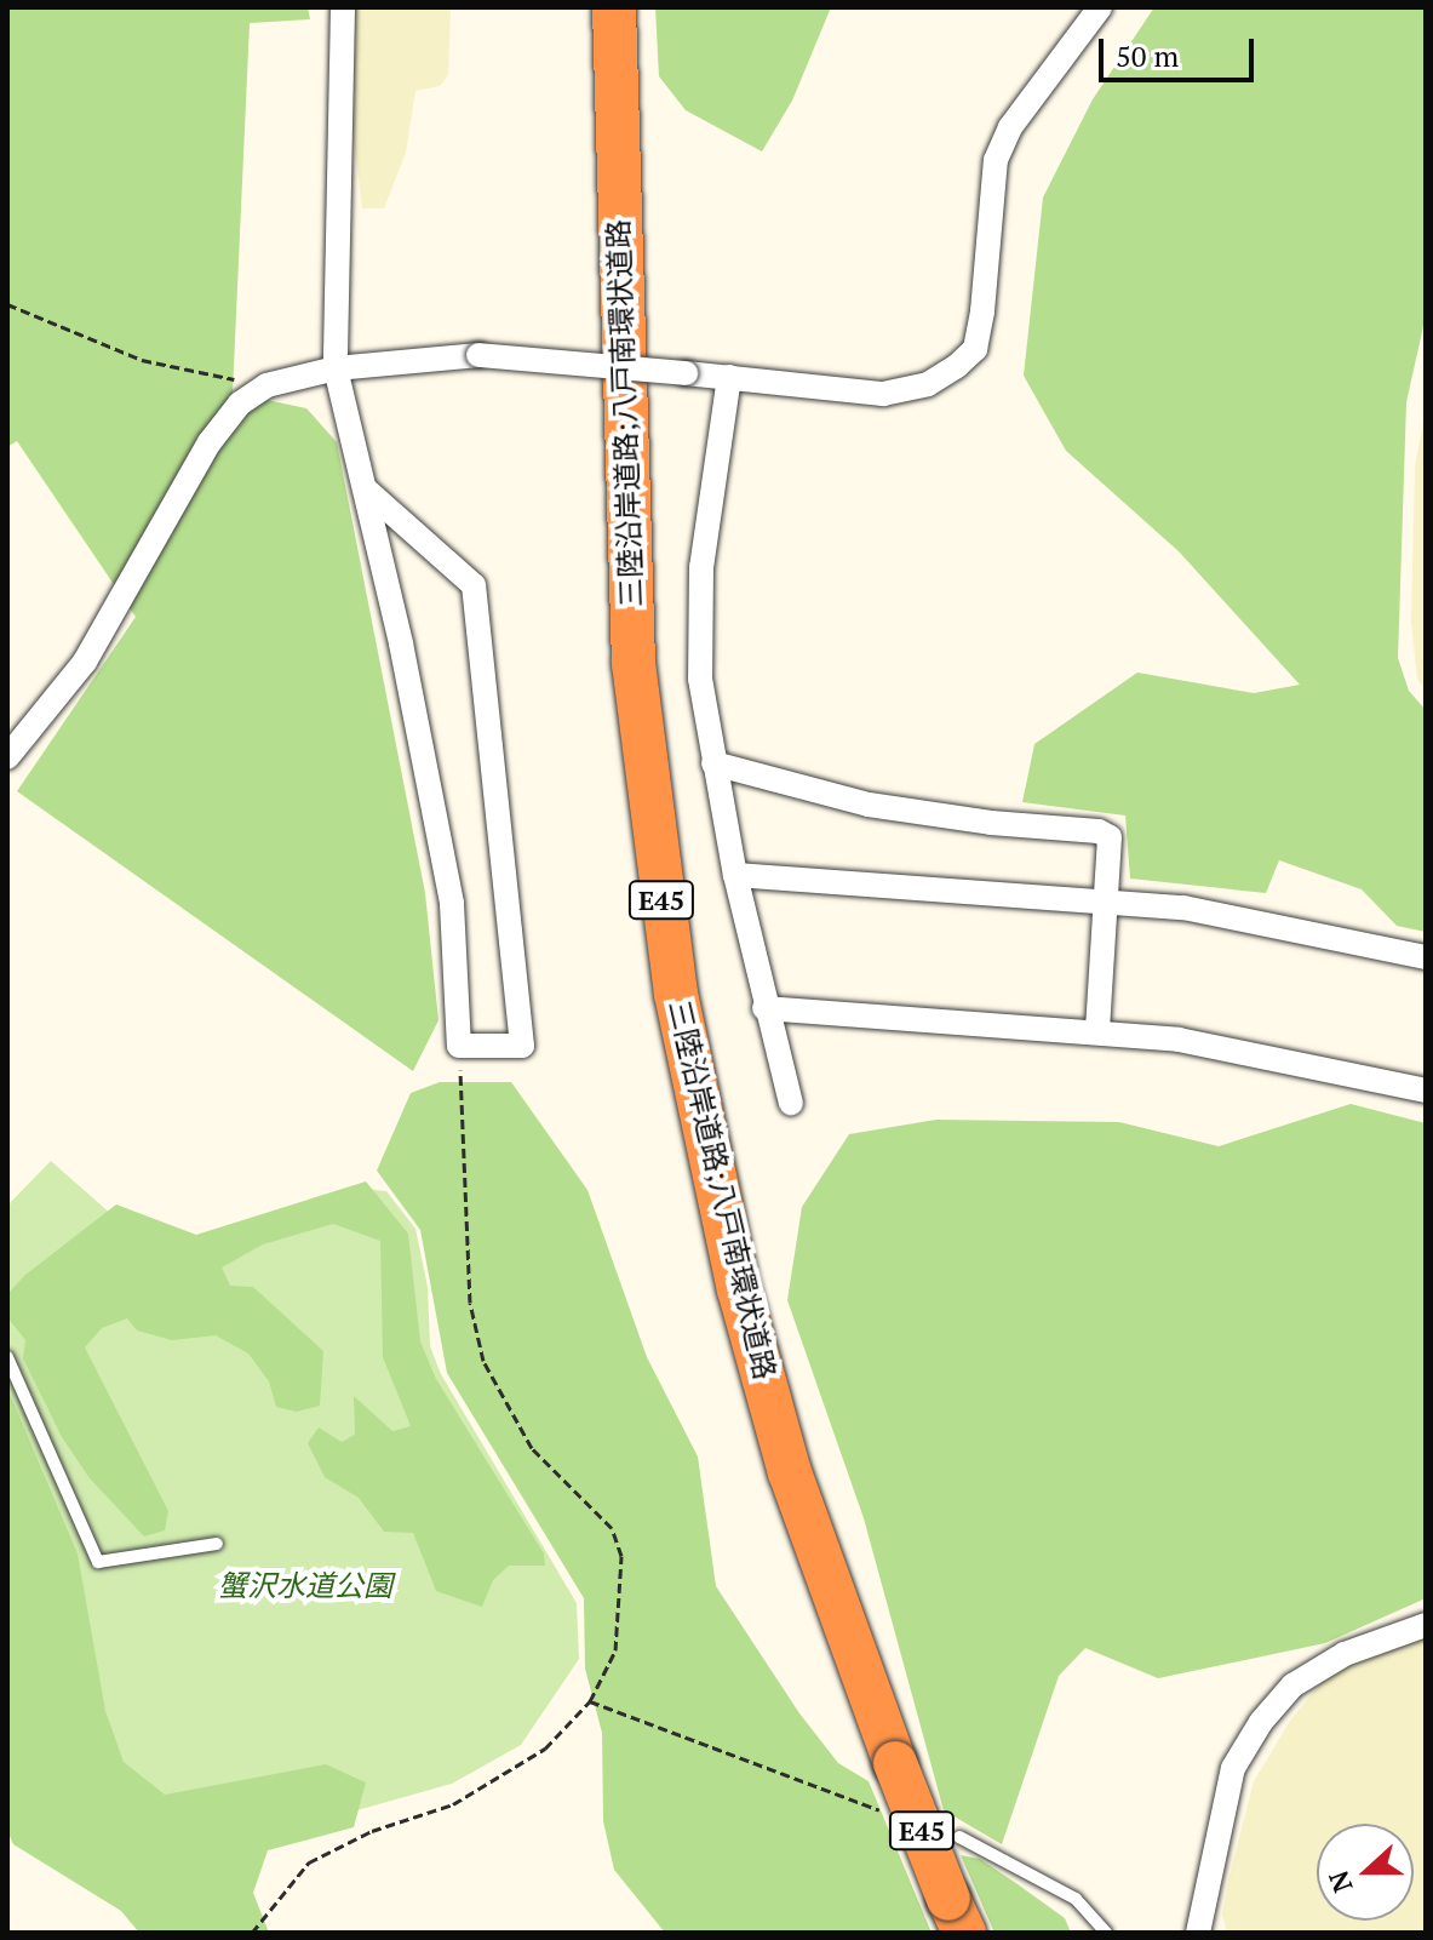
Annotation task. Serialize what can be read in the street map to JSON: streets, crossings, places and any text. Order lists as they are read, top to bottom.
{
  "streets": {
    "highway": ["三陸沿岸道路;八戸南環状道路", "E45"]
  },
  "parks": ["蟹沢水道公園"],
  "scale_bar": "50 m",
  "north": "left"
}
